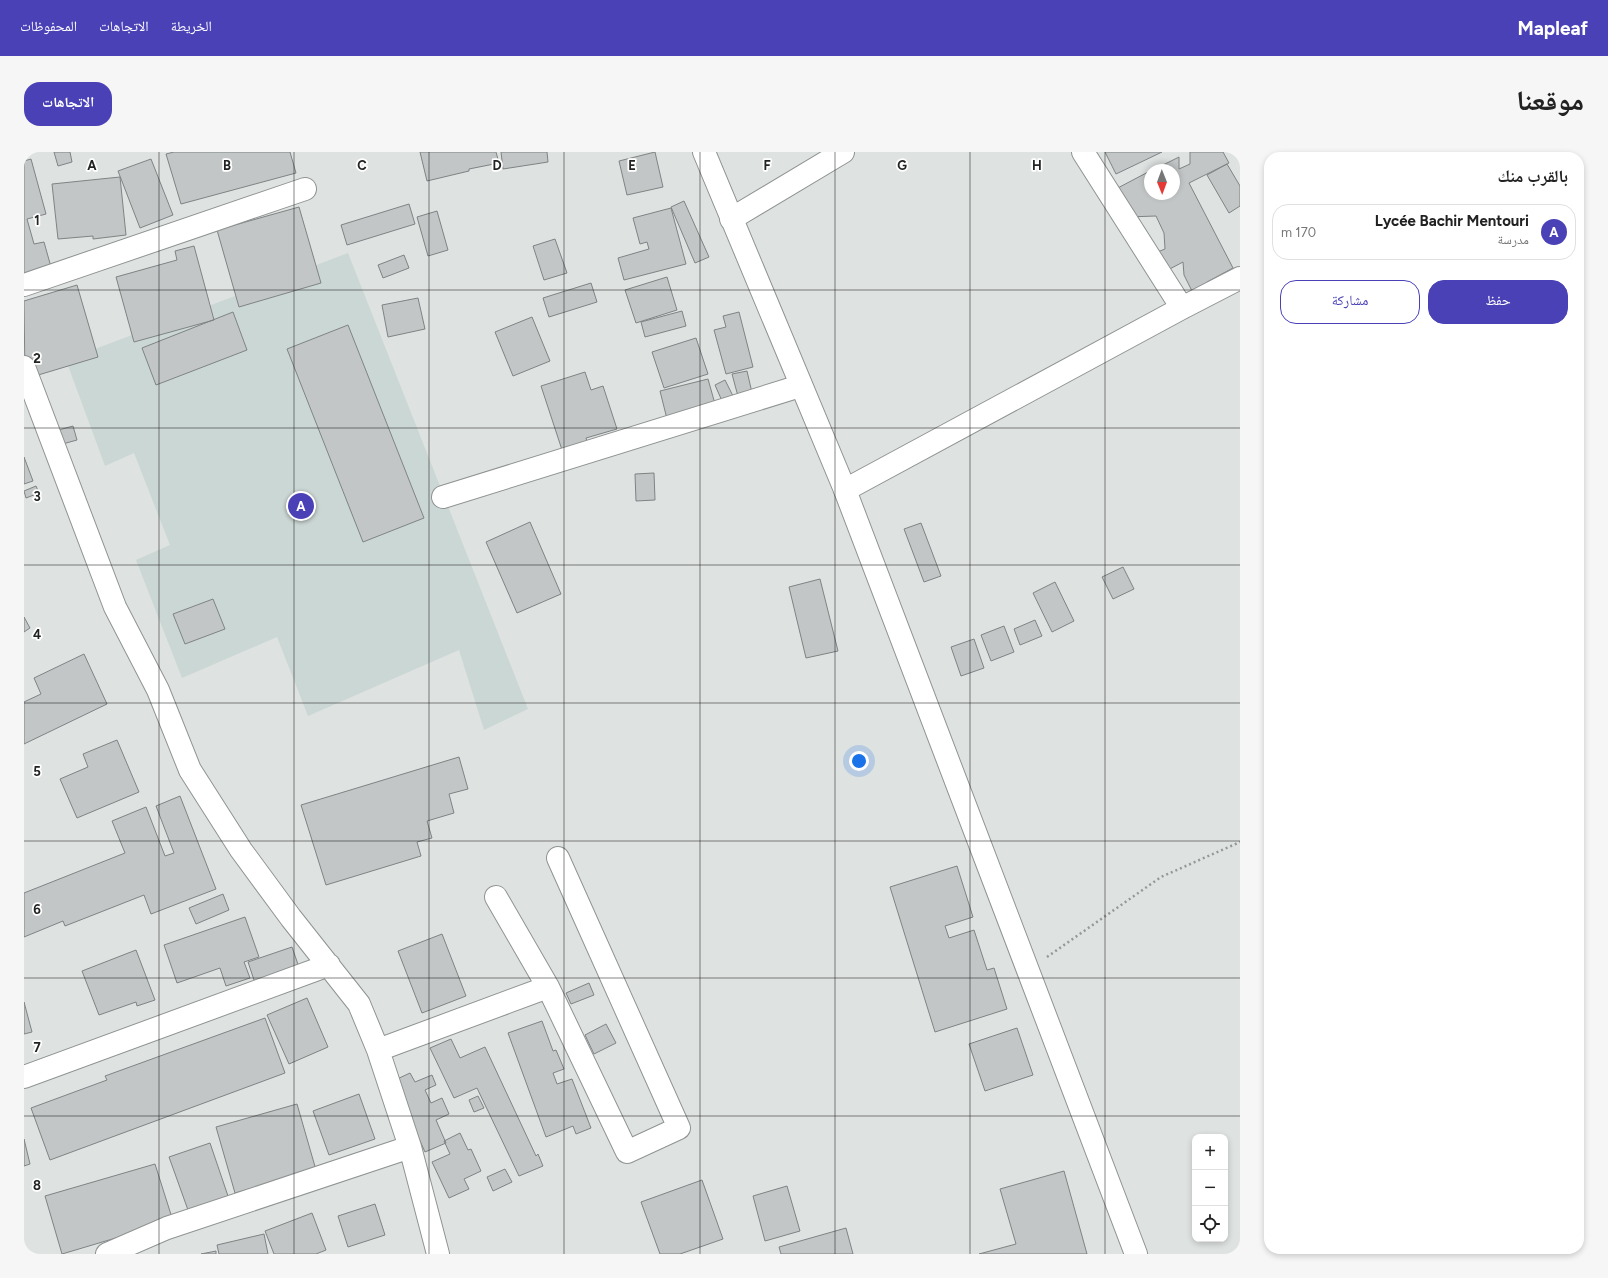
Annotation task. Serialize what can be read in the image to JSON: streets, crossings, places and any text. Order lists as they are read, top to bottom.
{
  "north": "bottom",
  "page": {
    "header": "Mapleaf",
    "nav": ["الخريطة", "الاتجاهات", "المحفوظات"],
    "title": "موقعنا",
    "buttons": [
      "الاتجاهات",
      ["حفظ", "مشاركة"]
    ],
    "heading": "بالقرب منك",
    "list": [
      {
        "mark": "A",
        "name": "Lycée Bachir Mentouri",
        "note": "مدرسة",
        "value": "170 m"
      }
    ],
    "pins": "A",
    "map_buttons": ["+", "−"]
  },
  "grid": {
    "columns": [
      "A",
      "B",
      "C",
      "D",
      "E",
      "F",
      "G",
      "H"
    ],
    "rows": [
      "1",
      "2",
      "3",
      "4",
      "5",
      "6",
      "7",
      "8"
    ]
  }
}
